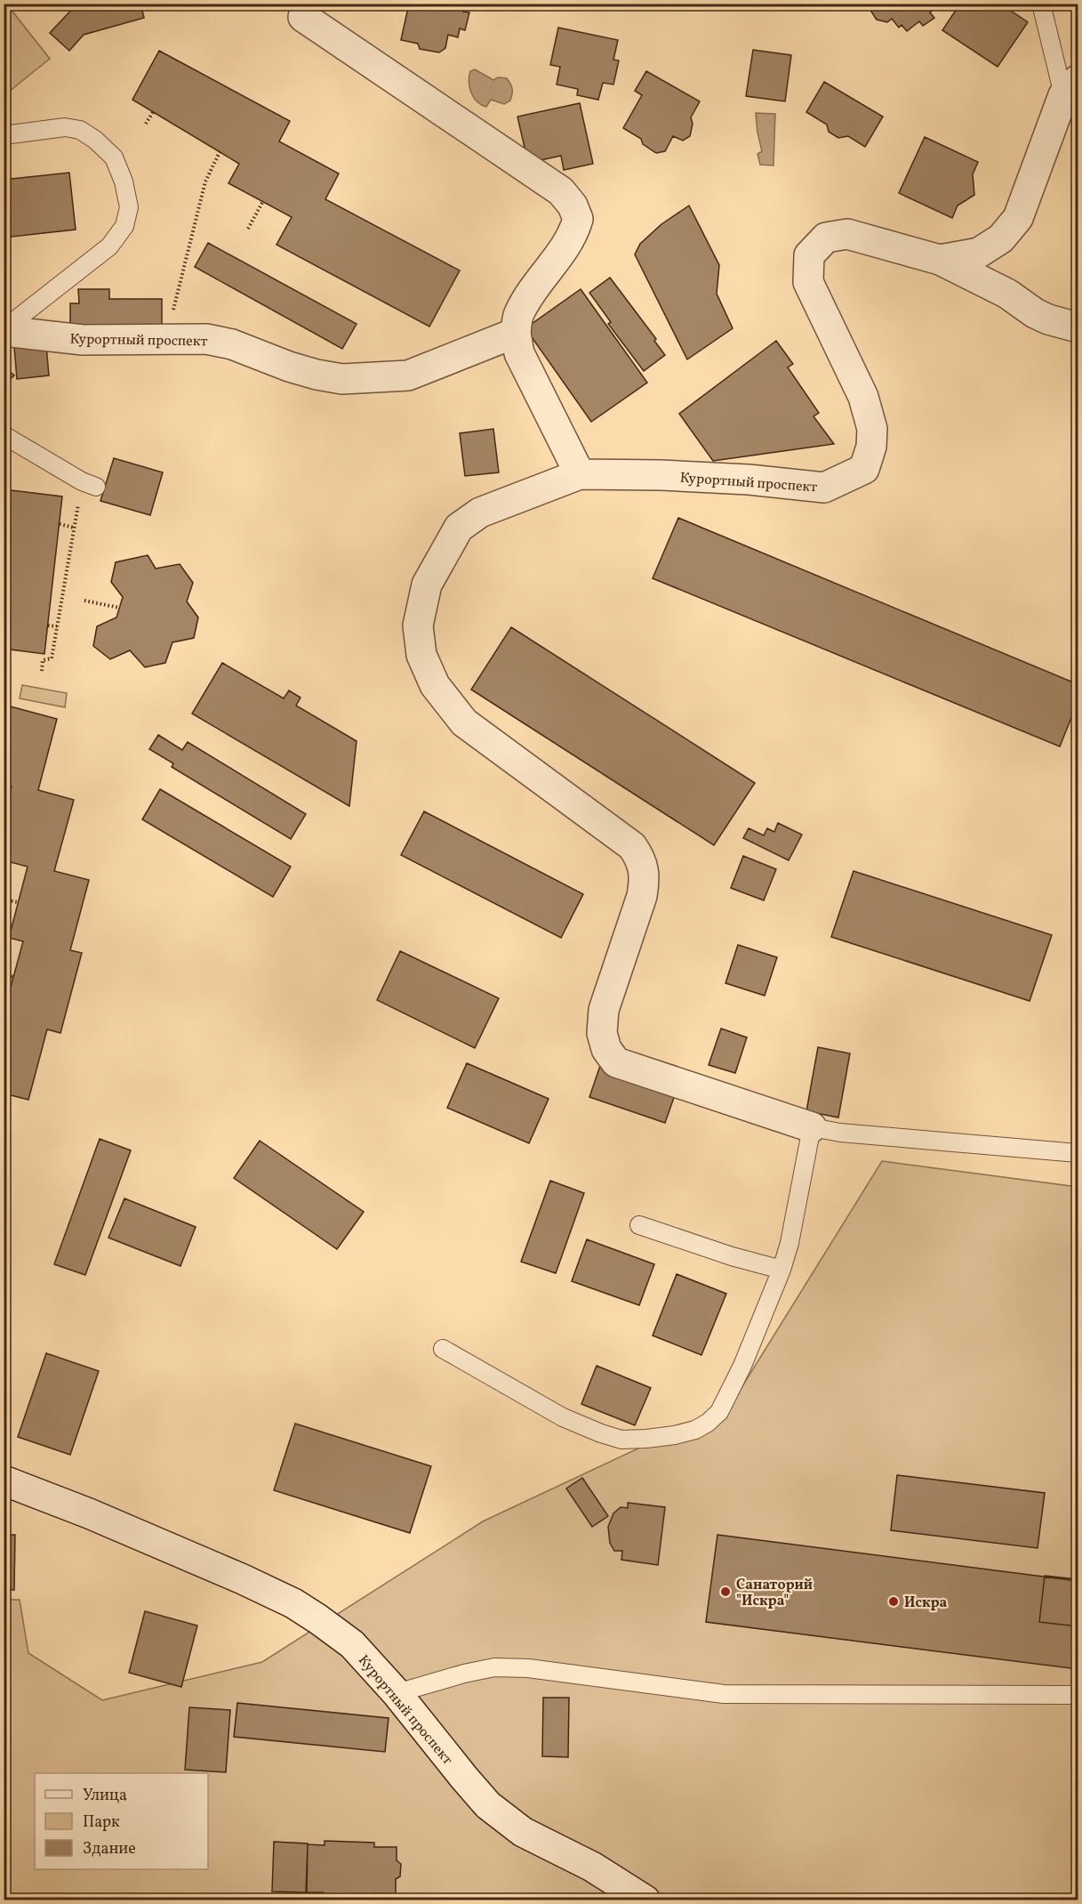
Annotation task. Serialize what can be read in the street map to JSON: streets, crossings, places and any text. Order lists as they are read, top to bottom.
{
  "streets": {
    "street": ["Курортный проспект"]
  },
  "places": ["Санаторий \"Искра\"", "Искра"],
  "legend": ["Улица", "Парк", "Здание"]
}
